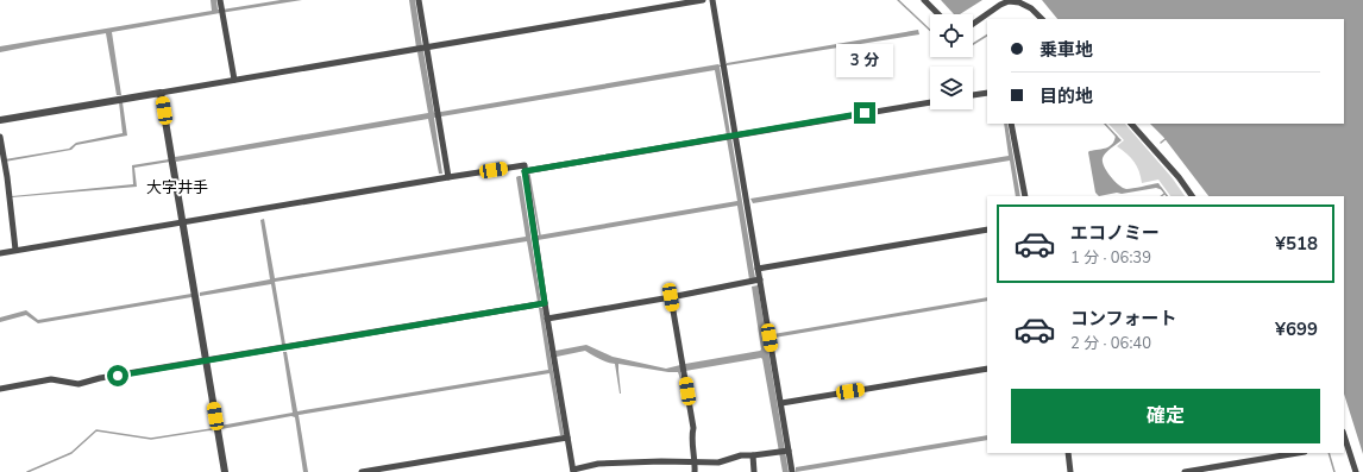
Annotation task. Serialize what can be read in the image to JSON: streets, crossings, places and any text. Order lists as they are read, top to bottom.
{
  "districts": ["大字井手"],
  "page": {
    "banner": ["乗車地", "目的地"],
    "bubble": "3 分",
    "list": [
      {
        "name": "エコノミー",
        "note": "1 分 · 06:39",
        "value": "¥518"
      },
      {
        "name": "コンフォート",
        "note": "2 分 · 06:40",
        "value": "¥699"
      }
    ],
    "buttons": "確定"
  }
}
